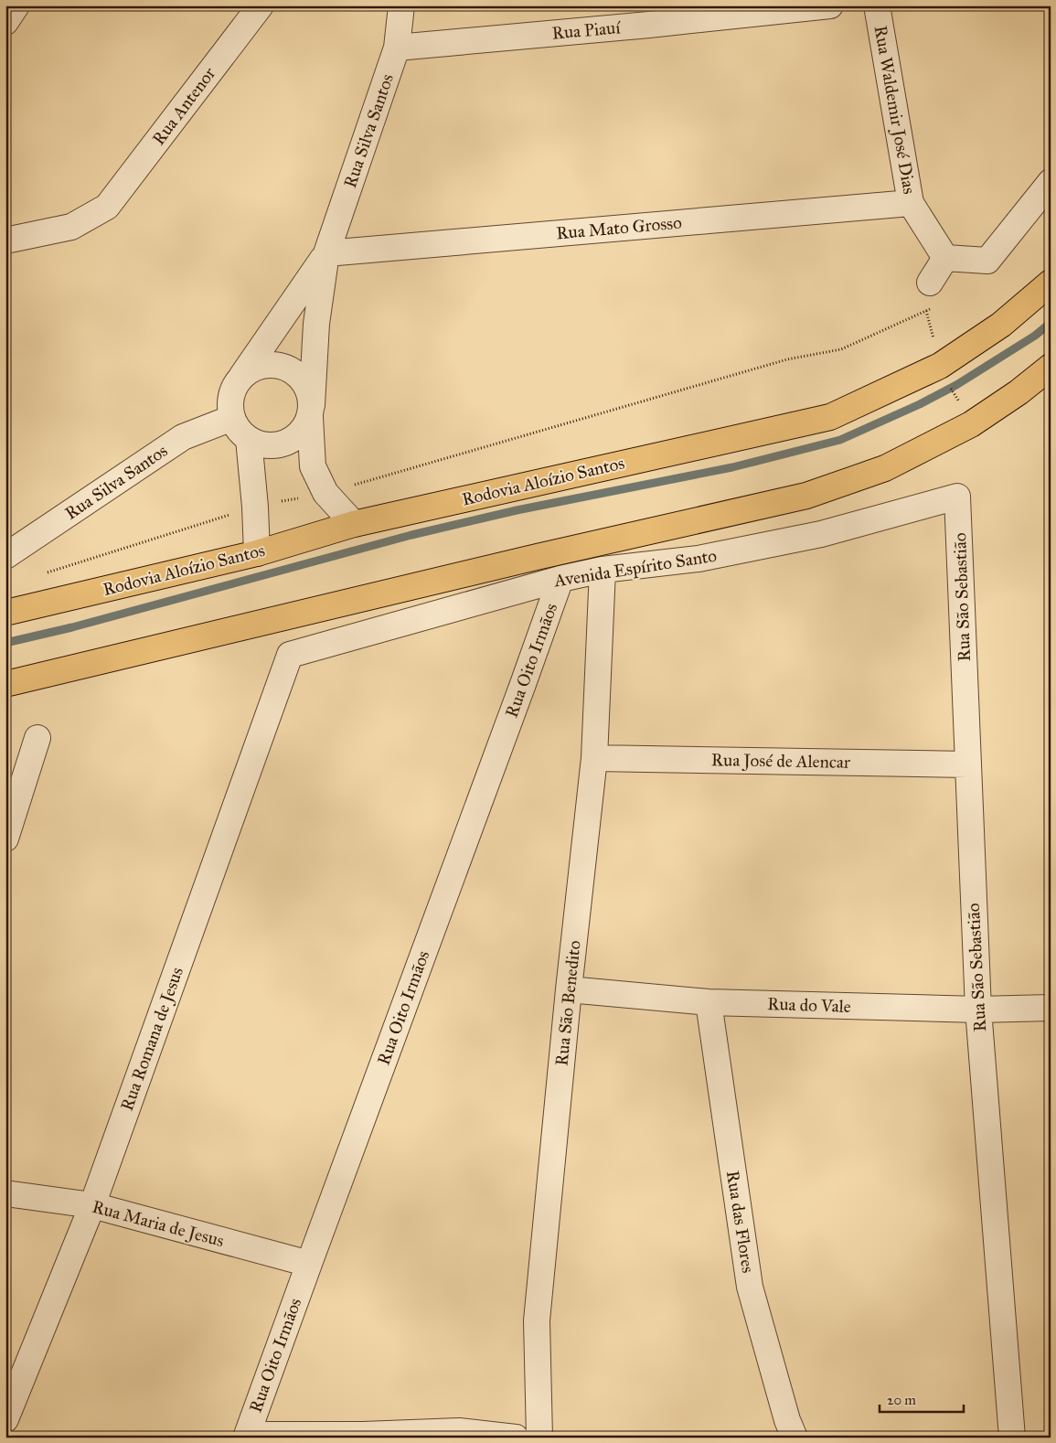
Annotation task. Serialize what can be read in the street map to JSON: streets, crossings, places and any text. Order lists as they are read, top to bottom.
{
  "streets": {
    "main road": ["Rodovia Aloízio Santos"],
    "street": [
      "Rua Piauí",
      "Rua Antenor",
      "Rua Waldemir José Dias",
      "Rua Silva Santos",
      "Rua Mato Grosso",
      "Avenida Espírito Santo",
      "Rua São Sebastião",
      "Rua Oito Irmãos",
      "Rua José de Alencar",
      "Rua São Benedito",
      "Rua do Vale",
      "Rua Romana de Jesus",
      "Rua das Flores",
      "Rua Maria de Jesus"
    ]
  },
  "crossings": [
    ["Rua Piauí", "Rua Silva Santos"],
    ["Rua Waldemir José Dias", "Rua Mato Grosso"],
    ["Rua Silva Santos", "Rua Mato Grosso"],
    ["Rua Silva Santos", "Rodovia Aloízio Santos"],
    ["Avenida Espírito Santo", "Rua São Sebastião"],
    ["Avenida Espírito Santo", "Rua Oito Irmãos"],
    ["Avenida Espírito Santo", "Rua São Benedito"],
    ["Avenida Espírito Santo", "Rua Romana de Jesus"],
    ["Rua São Sebastião", "Rua José de Alencar"],
    ["Rua São Sebastião", "Rua do Vale"],
    ["Rua Oito Irmãos", "Rua Maria de Jesus"],
    ["Rua José de Alencar", "Rua São Benedito"],
    ["Rua São Benedito", "Rua do Vale"],
    ["Rua do Vale", "Rua das Flores"],
    ["Rua Romana de Jesus", "Rua Maria de Jesus"]
  ],
  "scale_bar": "20 m"
}
